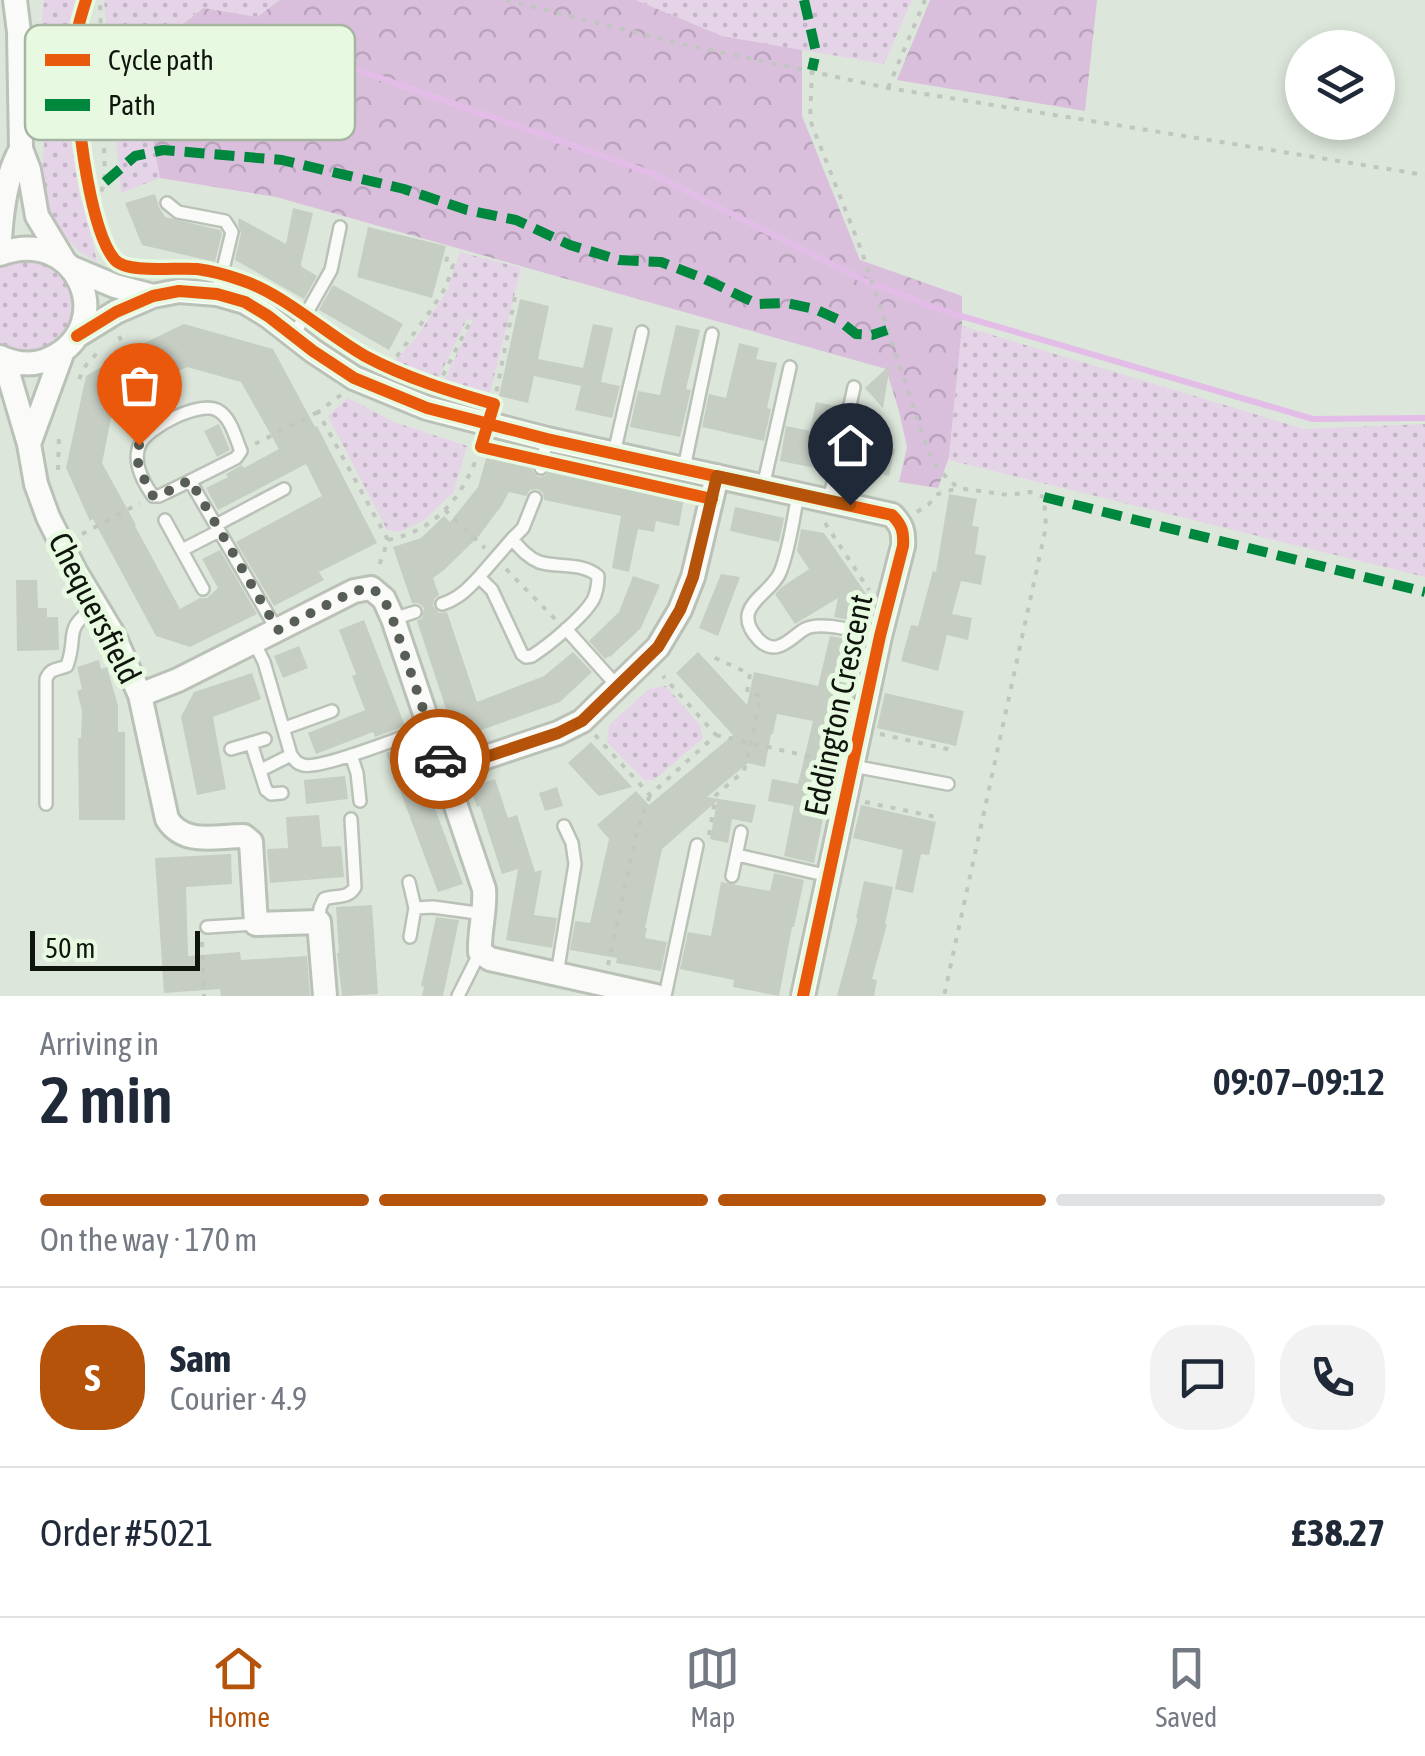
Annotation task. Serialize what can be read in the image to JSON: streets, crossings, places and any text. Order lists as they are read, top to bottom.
{
  "streets": {
    "street": ["Chequersfield", "Eddington Crescent"]
  },
  "legend": ["Cycle path", "Path"],
  "scale_bar": "50 m",
  "page": {
    "scale": "50 m",
    "heading": ["2 min", "Arriving in", "09:07–09:12"],
    "panel": [
      "Sam",
      "Courier · 4.9",
      "Order #5021",
      "£38.27"
    ],
    "bar": "On the way · 170 m",
    "round": "S",
    "tabs": ["Home", "Map", "Saved"]
  }
}
